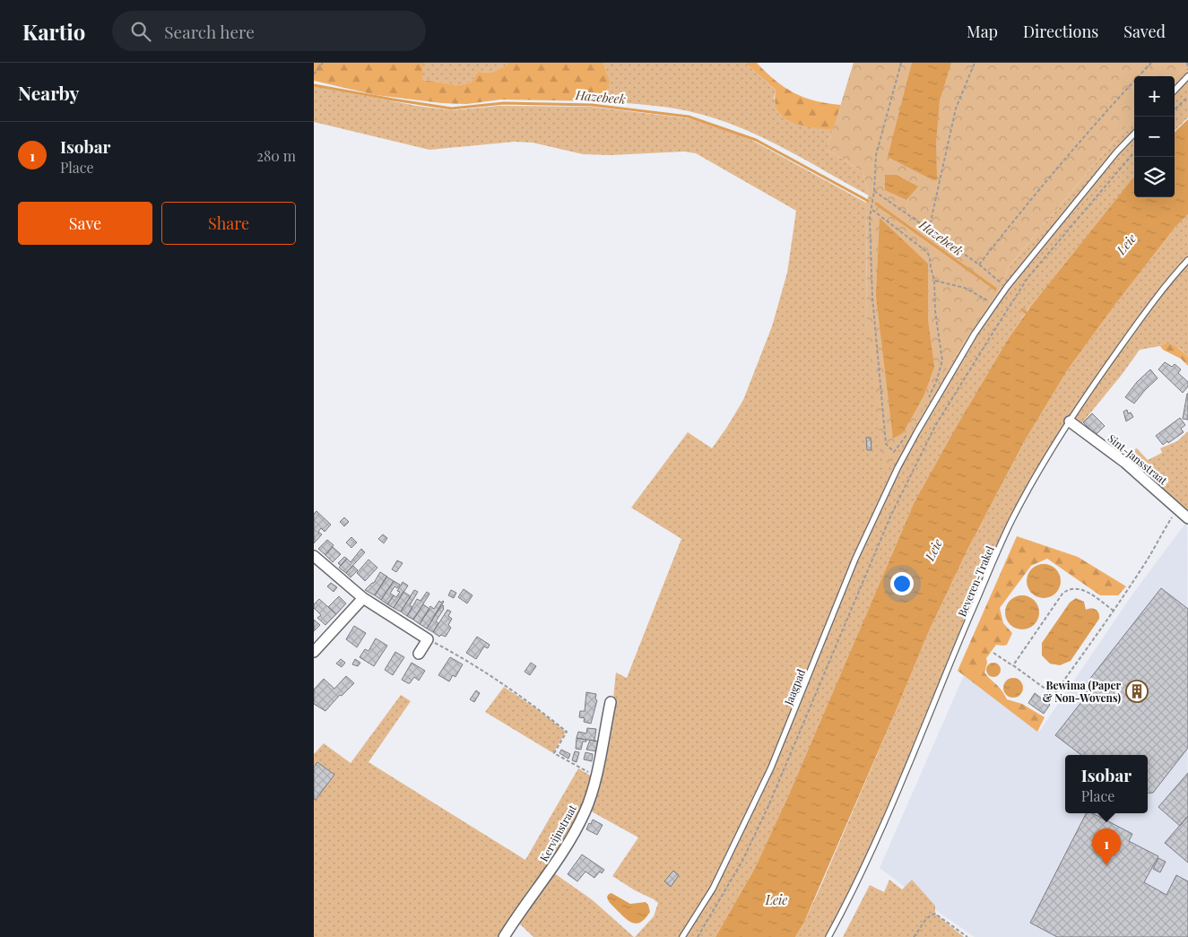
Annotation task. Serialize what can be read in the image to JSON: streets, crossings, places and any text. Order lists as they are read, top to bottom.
{
  "streets": {
    "street": ["Sint-Jansstraat", "Kervijnstraat"],
    "lane": ["Beveren-Trakel", "Jaagpad"]
  },
  "crossings": [
    ["Sint-Jansstraat", "Beveren-Trakel"]
  ],
  "water": ["Hazebeek", "Leie"],
  "places": {
    "building": ["Bewima (Paper & Non-Wovens)"]
  },
  "page": {
    "header": "Kartio",
    "search": "Search here",
    "nav": ["Map", "Directions", "Saved"],
    "heading": "Nearby",
    "map_buttons": ["+", "−"],
    "list": [
      {
        "mark": "1",
        "name": "Isobar",
        "note": "Place",
        "value": "280 m"
      }
    ],
    "buttons": ["Save", "Share"],
    "popup": ["Isobar", "Place"],
    "pins": "1"
  }
}
